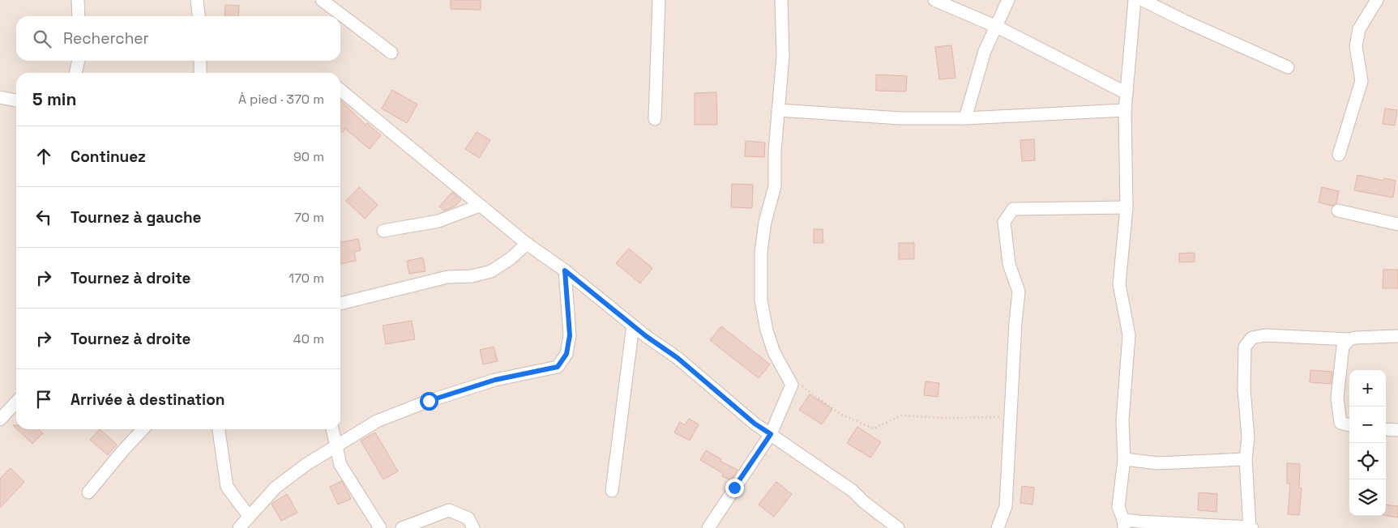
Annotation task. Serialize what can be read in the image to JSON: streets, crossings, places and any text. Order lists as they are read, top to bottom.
{
  "page": {
    "search": "Rechercher",
    "heading": ["5 min", "À pied · 370 m"],
    "list": [
      ["Continuez", "90 m"],
      ["Tournez à gauche", "70 m"],
      ["Tournez à droite", "170 m"],
      ["Tournez à droite", "40 m"],
      "Arrivée à destination"
    ],
    "map_buttons": ["+", "−"]
  }
}
